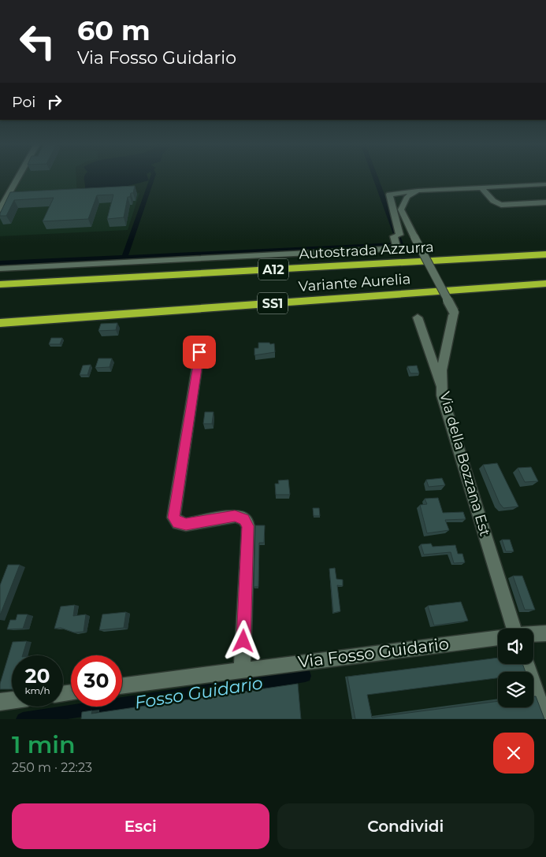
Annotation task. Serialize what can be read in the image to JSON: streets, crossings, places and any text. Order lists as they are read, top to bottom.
{
  "streets": {
    "highway": [
      "Autostrada Azzurra",
      "A12",
      "Variante Aurelia",
      "SS1"
    ],
    "street": ["Via della Bozzana Est", "Via Fosso Guidario"]
  },
  "water": ["Fosso Guidario"],
  "page": {
    "turn": ["60 m", "Via Fosso Guidario"],
    "then": "Poi",
    "speed": "20 km/h",
    "limit": "30",
    "heading": ["1 min", "250 m · 22:23"],
    "buttons": ["Esci", "Condividi"]
  }
}
